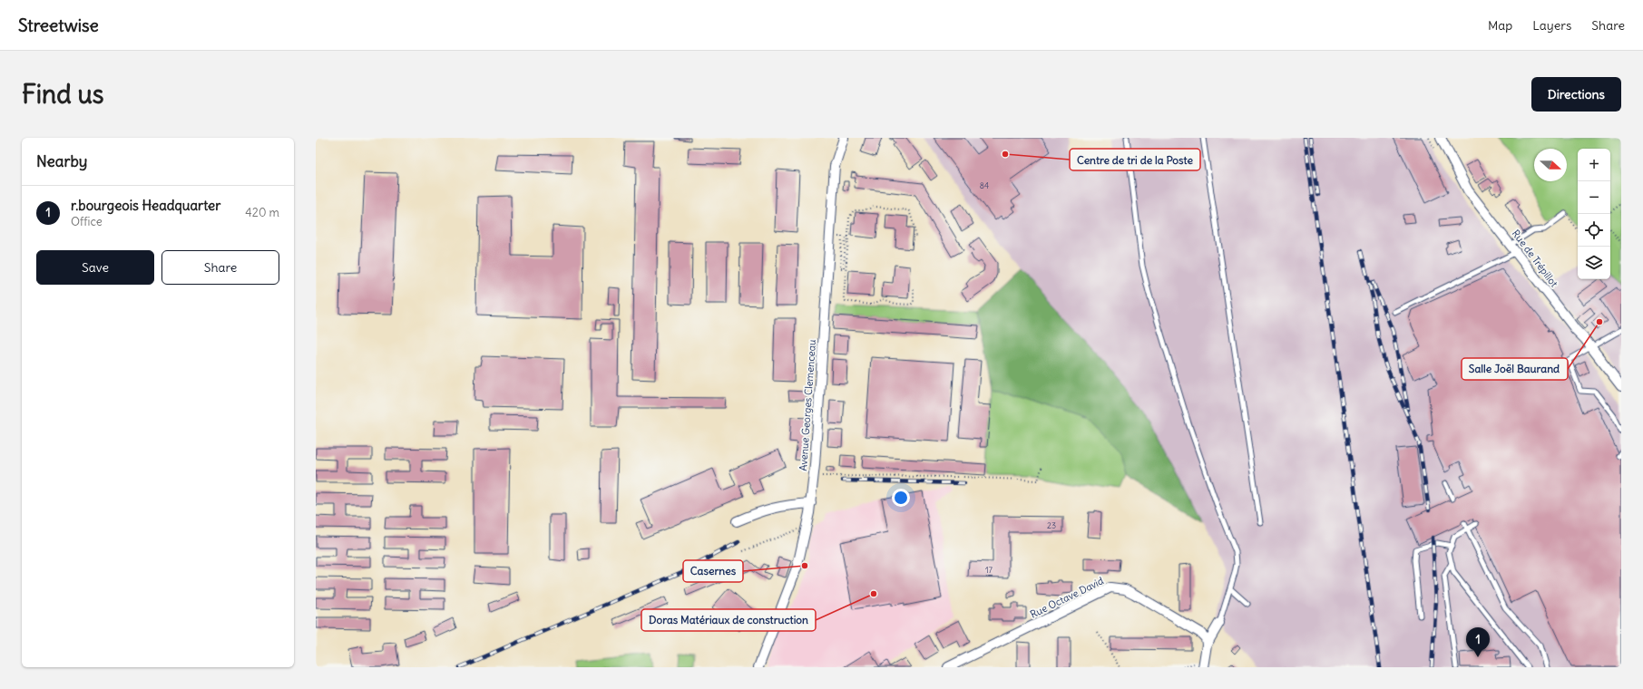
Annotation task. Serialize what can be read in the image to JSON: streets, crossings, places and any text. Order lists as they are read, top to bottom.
{
  "streets": {
    "street": ["Rue de Trépillot", "Avenue Georges Clemenceau", "Rue Octave David"]
  },
  "places": [
    "Centre de tri de la Poste",
    "Salle Joël Baurand",
    "Casernes",
    "Doras Matériaux de construction"
  ],
  "house_numbers": ["84", "23", "17"],
  "north": "right",
  "page": {
    "header": "Streetwise",
    "nav": ["Map", "Layers", "Share"],
    "buttons": [
      "Directions",
      ["Save", "Share"]
    ],
    "title": "Find us",
    "heading": "Nearby",
    "map_buttons": ["+", "−"],
    "list": [
      {
        "mark": "1",
        "name": "r.bourgeois Headquarter",
        "note": "Office",
        "value": "420 m"
      }
    ],
    "pins": "1"
  }
}
